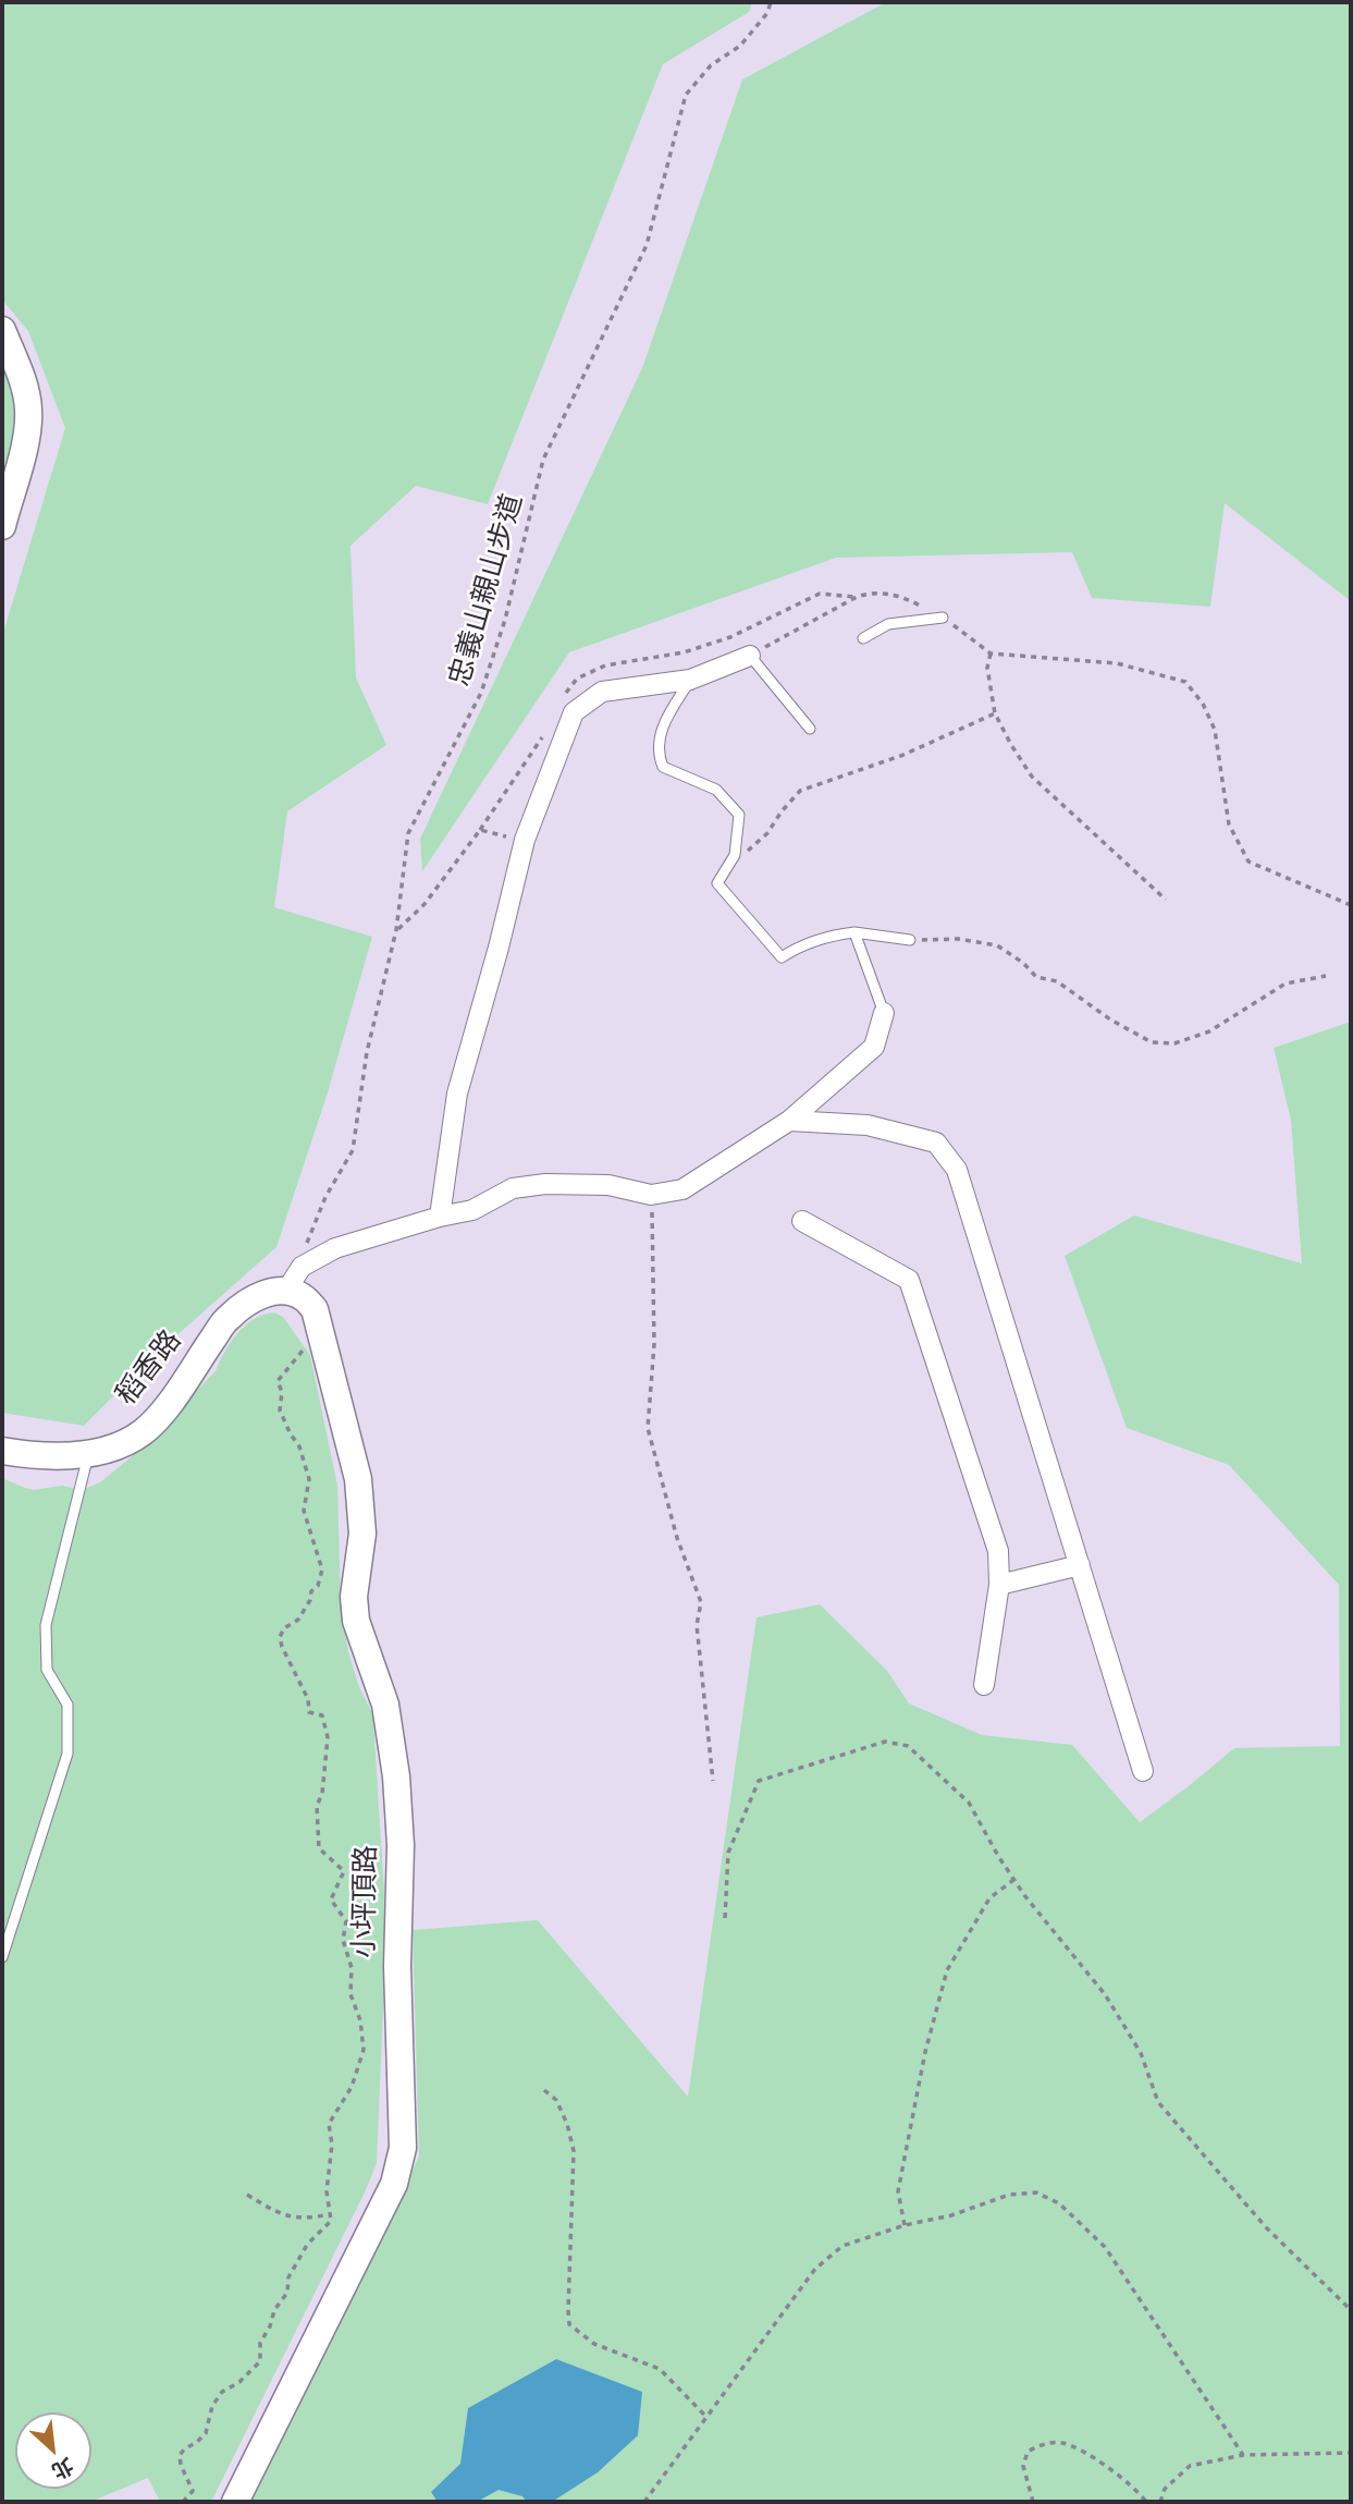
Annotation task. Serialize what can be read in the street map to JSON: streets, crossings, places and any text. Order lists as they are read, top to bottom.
{
  "streets": {
    "street": ["稻香路", "小坪頂路"],
    "path": ["忠義山親山步道"]
  },
  "crossings": [
    ["稻香路", "小坪頂路"]
  ],
  "north": "bottom right"
}
